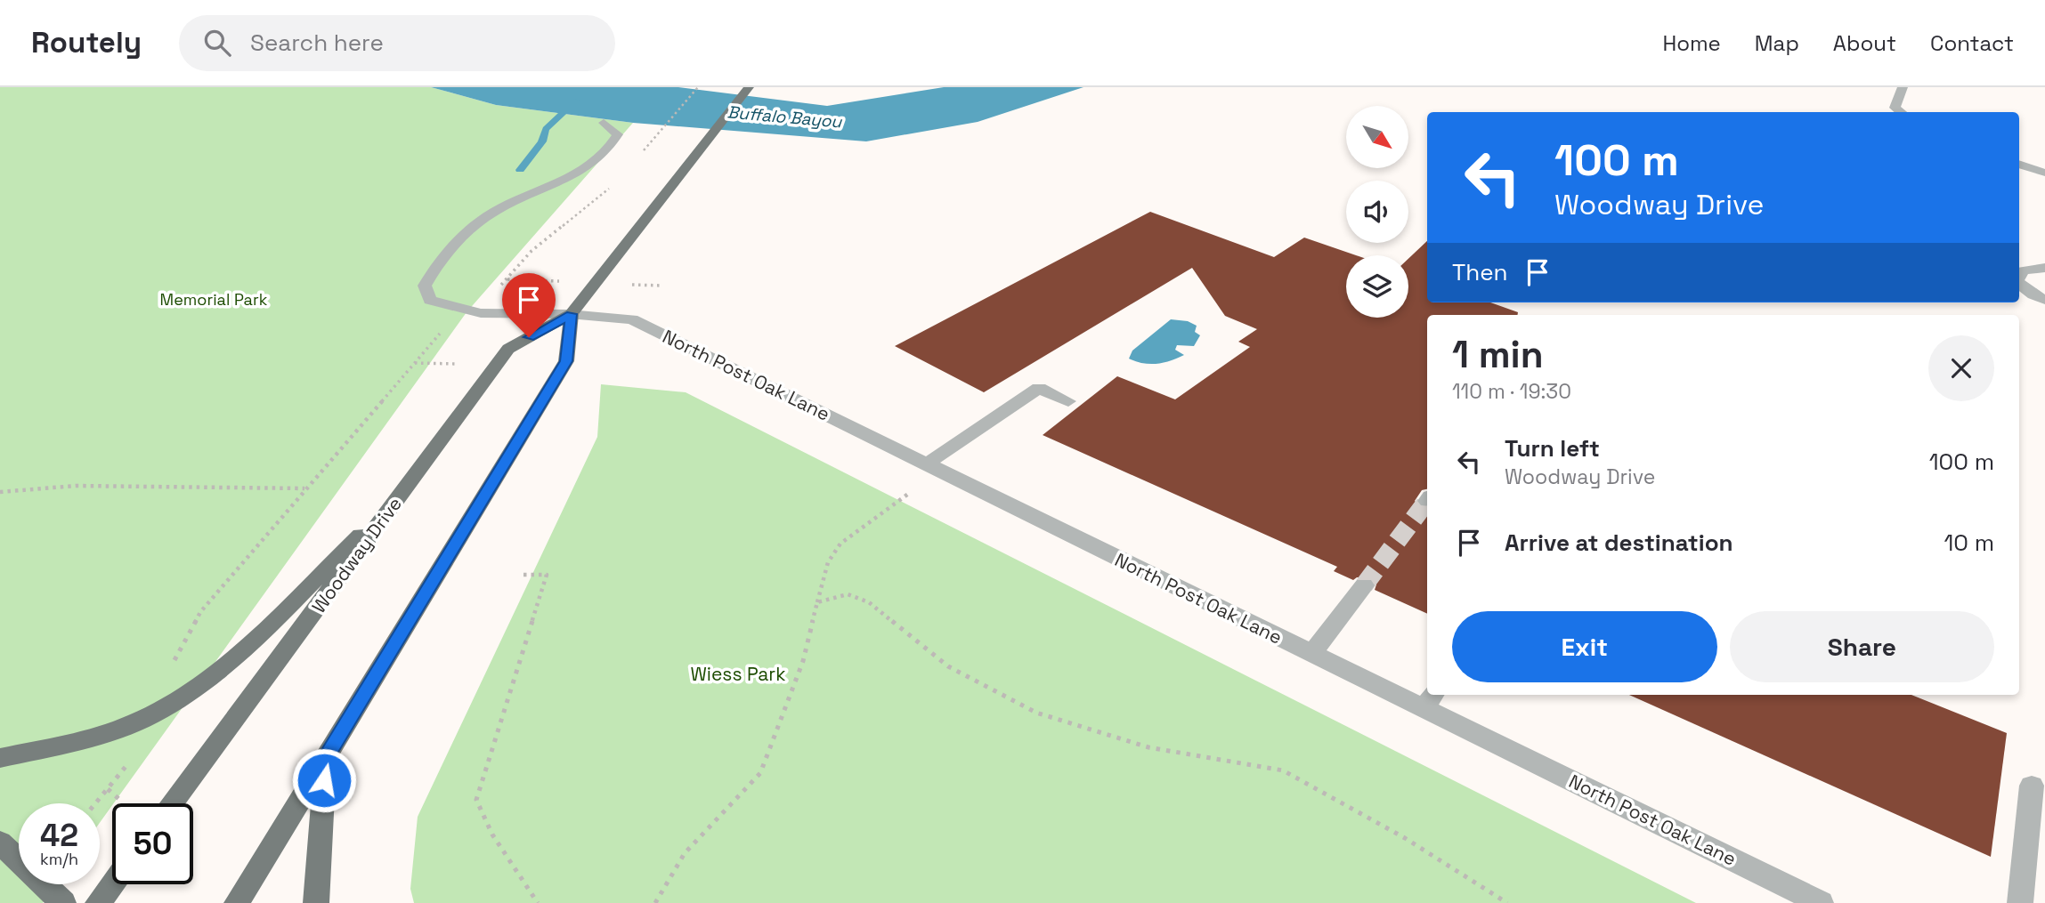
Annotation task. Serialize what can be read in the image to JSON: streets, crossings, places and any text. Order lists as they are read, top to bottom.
{
  "streets": {
    "main road": ["Woodway Drive"],
    "street": ["North Post Oak Lane"]
  },
  "crossings": [
    ["North Post Oak Lane", "Woodway Drive"]
  ],
  "water": ["Buffalo Bayou"],
  "parks": ["Memorial Park", "Wiess Park"],
  "north": "bottom right",
  "page": {
    "header": "Routely",
    "search": "Search here",
    "nav": [
      "Home",
      "Map",
      "About",
      "Contact"
    ],
    "turn": ["100 m", "Woodway Drive"],
    "then": "Then",
    "heading": ["1 min", "110 m · 19:30"],
    "list": [
      {
        "name": "Turn left",
        "note": "Woodway Drive",
        "value": "100 m"
      },
      {
        "name": "Arrive at destination",
        "value": "10 m"
      }
    ],
    "buttons": ["Exit", "Share"],
    "speed": "42 km/h",
    "limit": "50"
  }
}
